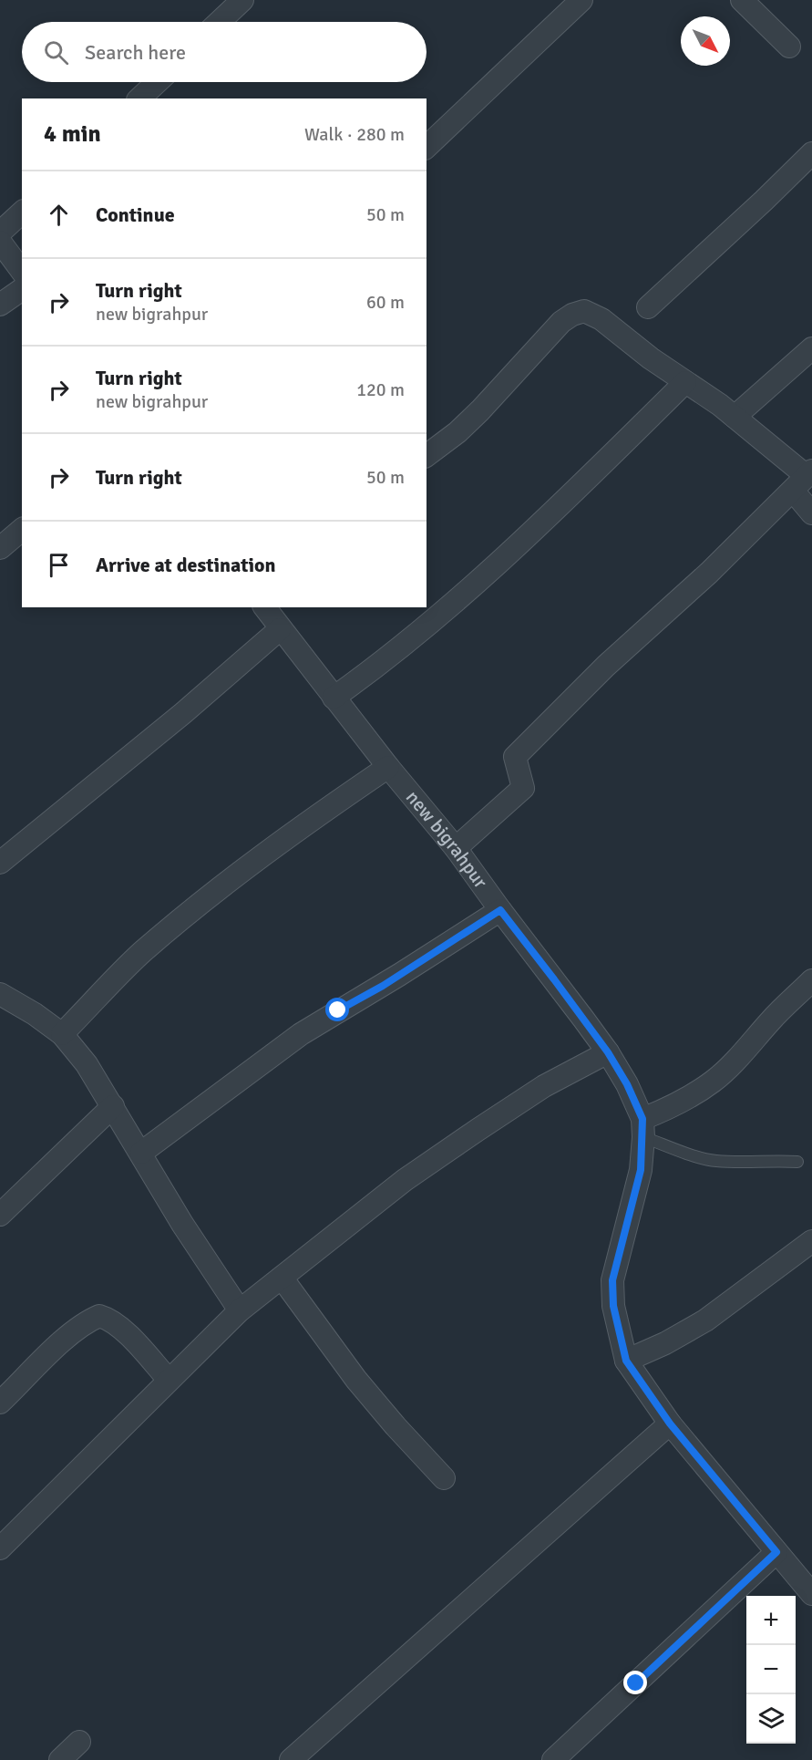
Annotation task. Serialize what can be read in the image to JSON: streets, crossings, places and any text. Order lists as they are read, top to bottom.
{
  "streets": {
    "street": ["new bigrahpur"]
  },
  "north": "bottom right",
  "page": {
    "search": "Search here",
    "heading": ["4 min", "Walk · 280 m"],
    "list": [
      ["Continue", "50 m"],
      ["Turn right", "new bigrahpur", "60 m"],
      ["Turn right", "new bigrahpur", "120 m"],
      ["Turn right", "50 m"],
      "Arrive at destination"
    ],
    "map_buttons": ["+", "−"]
  }
}
